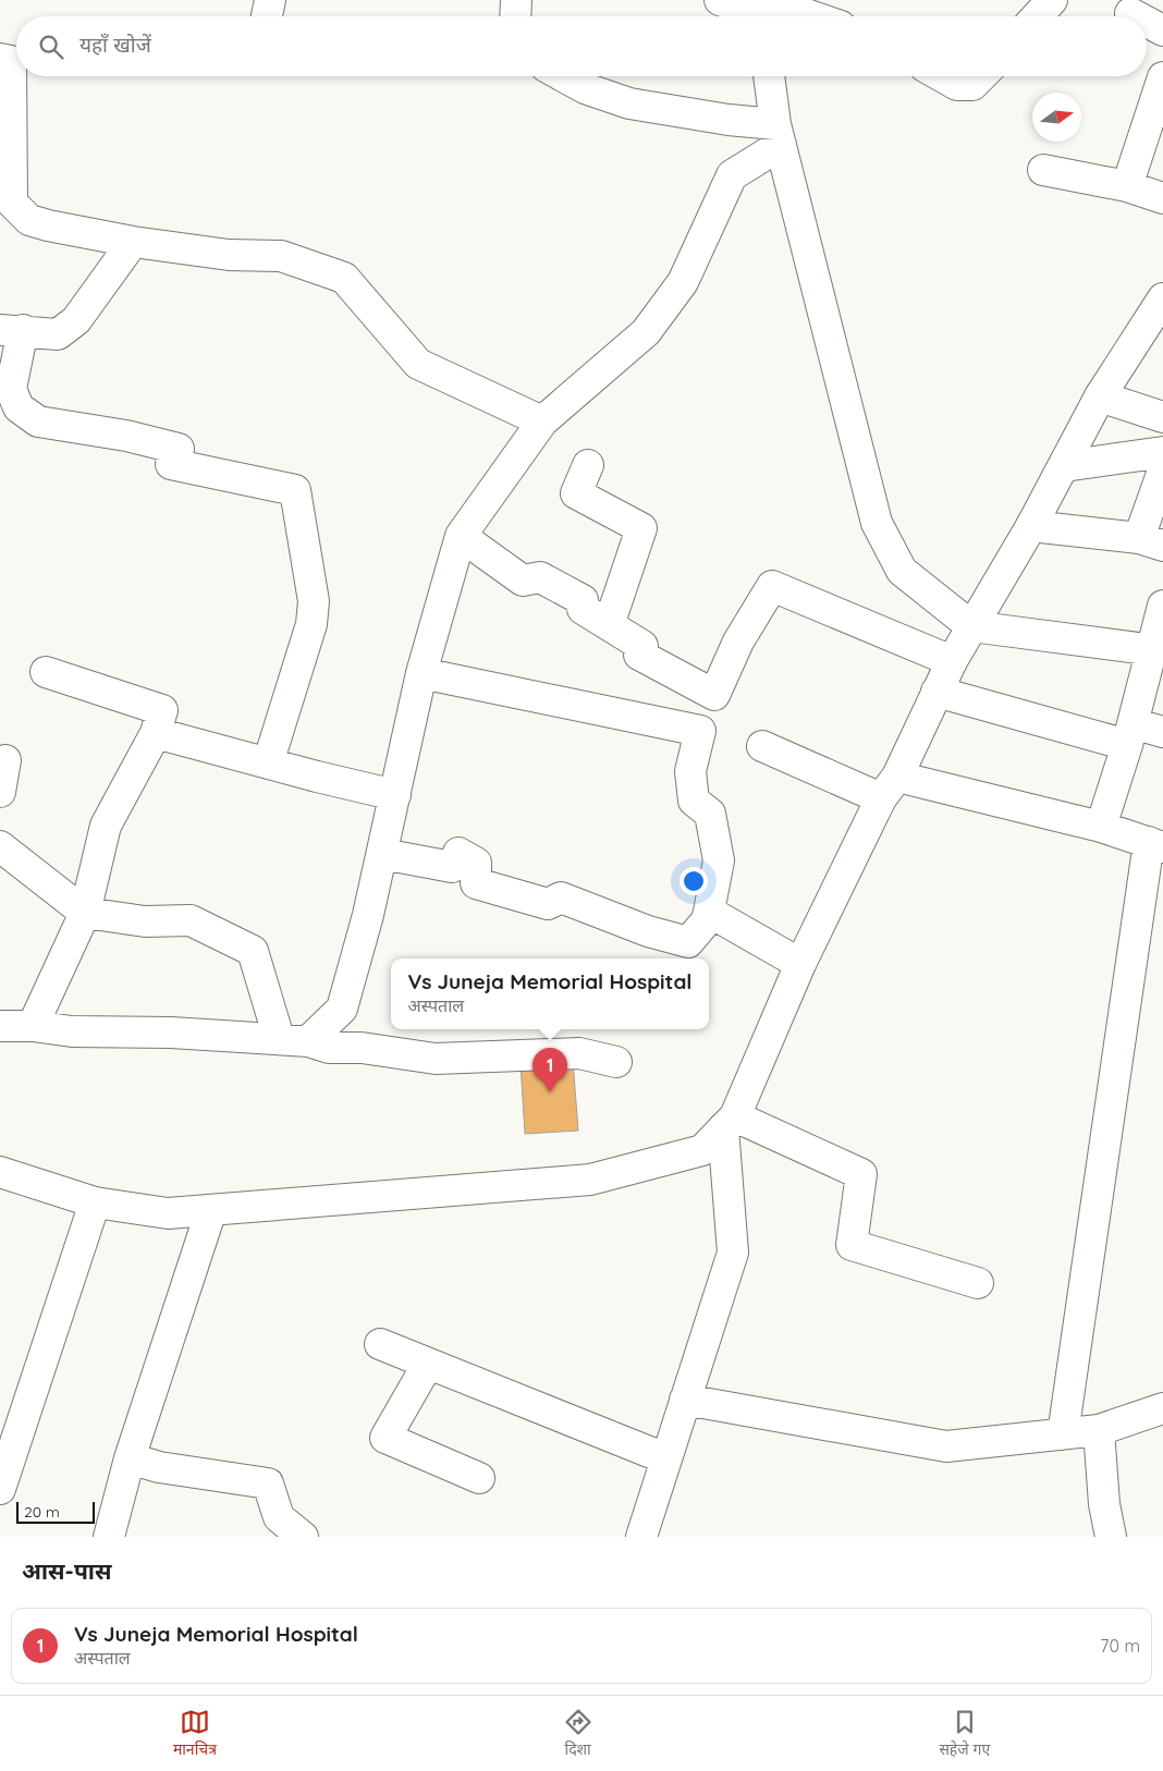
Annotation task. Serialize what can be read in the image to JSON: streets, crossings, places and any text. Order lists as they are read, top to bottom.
{
  "scale_bar": "20 m",
  "north": "right",
  "page": {
    "search": "यहाँ खोजें",
    "popup": ["Vs Juneja Memorial Hospital", "अस्पताल"],
    "pins": "1",
    "scale": "20 m",
    "heading": "आस-पास",
    "list": [
      {
        "mark": "1",
        "name": "Vs Juneja Memorial Hospital",
        "note": "अस्पताल",
        "value": "70 m"
      }
    ],
    "nav": ["मानचित्र", "दिशा", "सहेजे गए"]
  }
}
